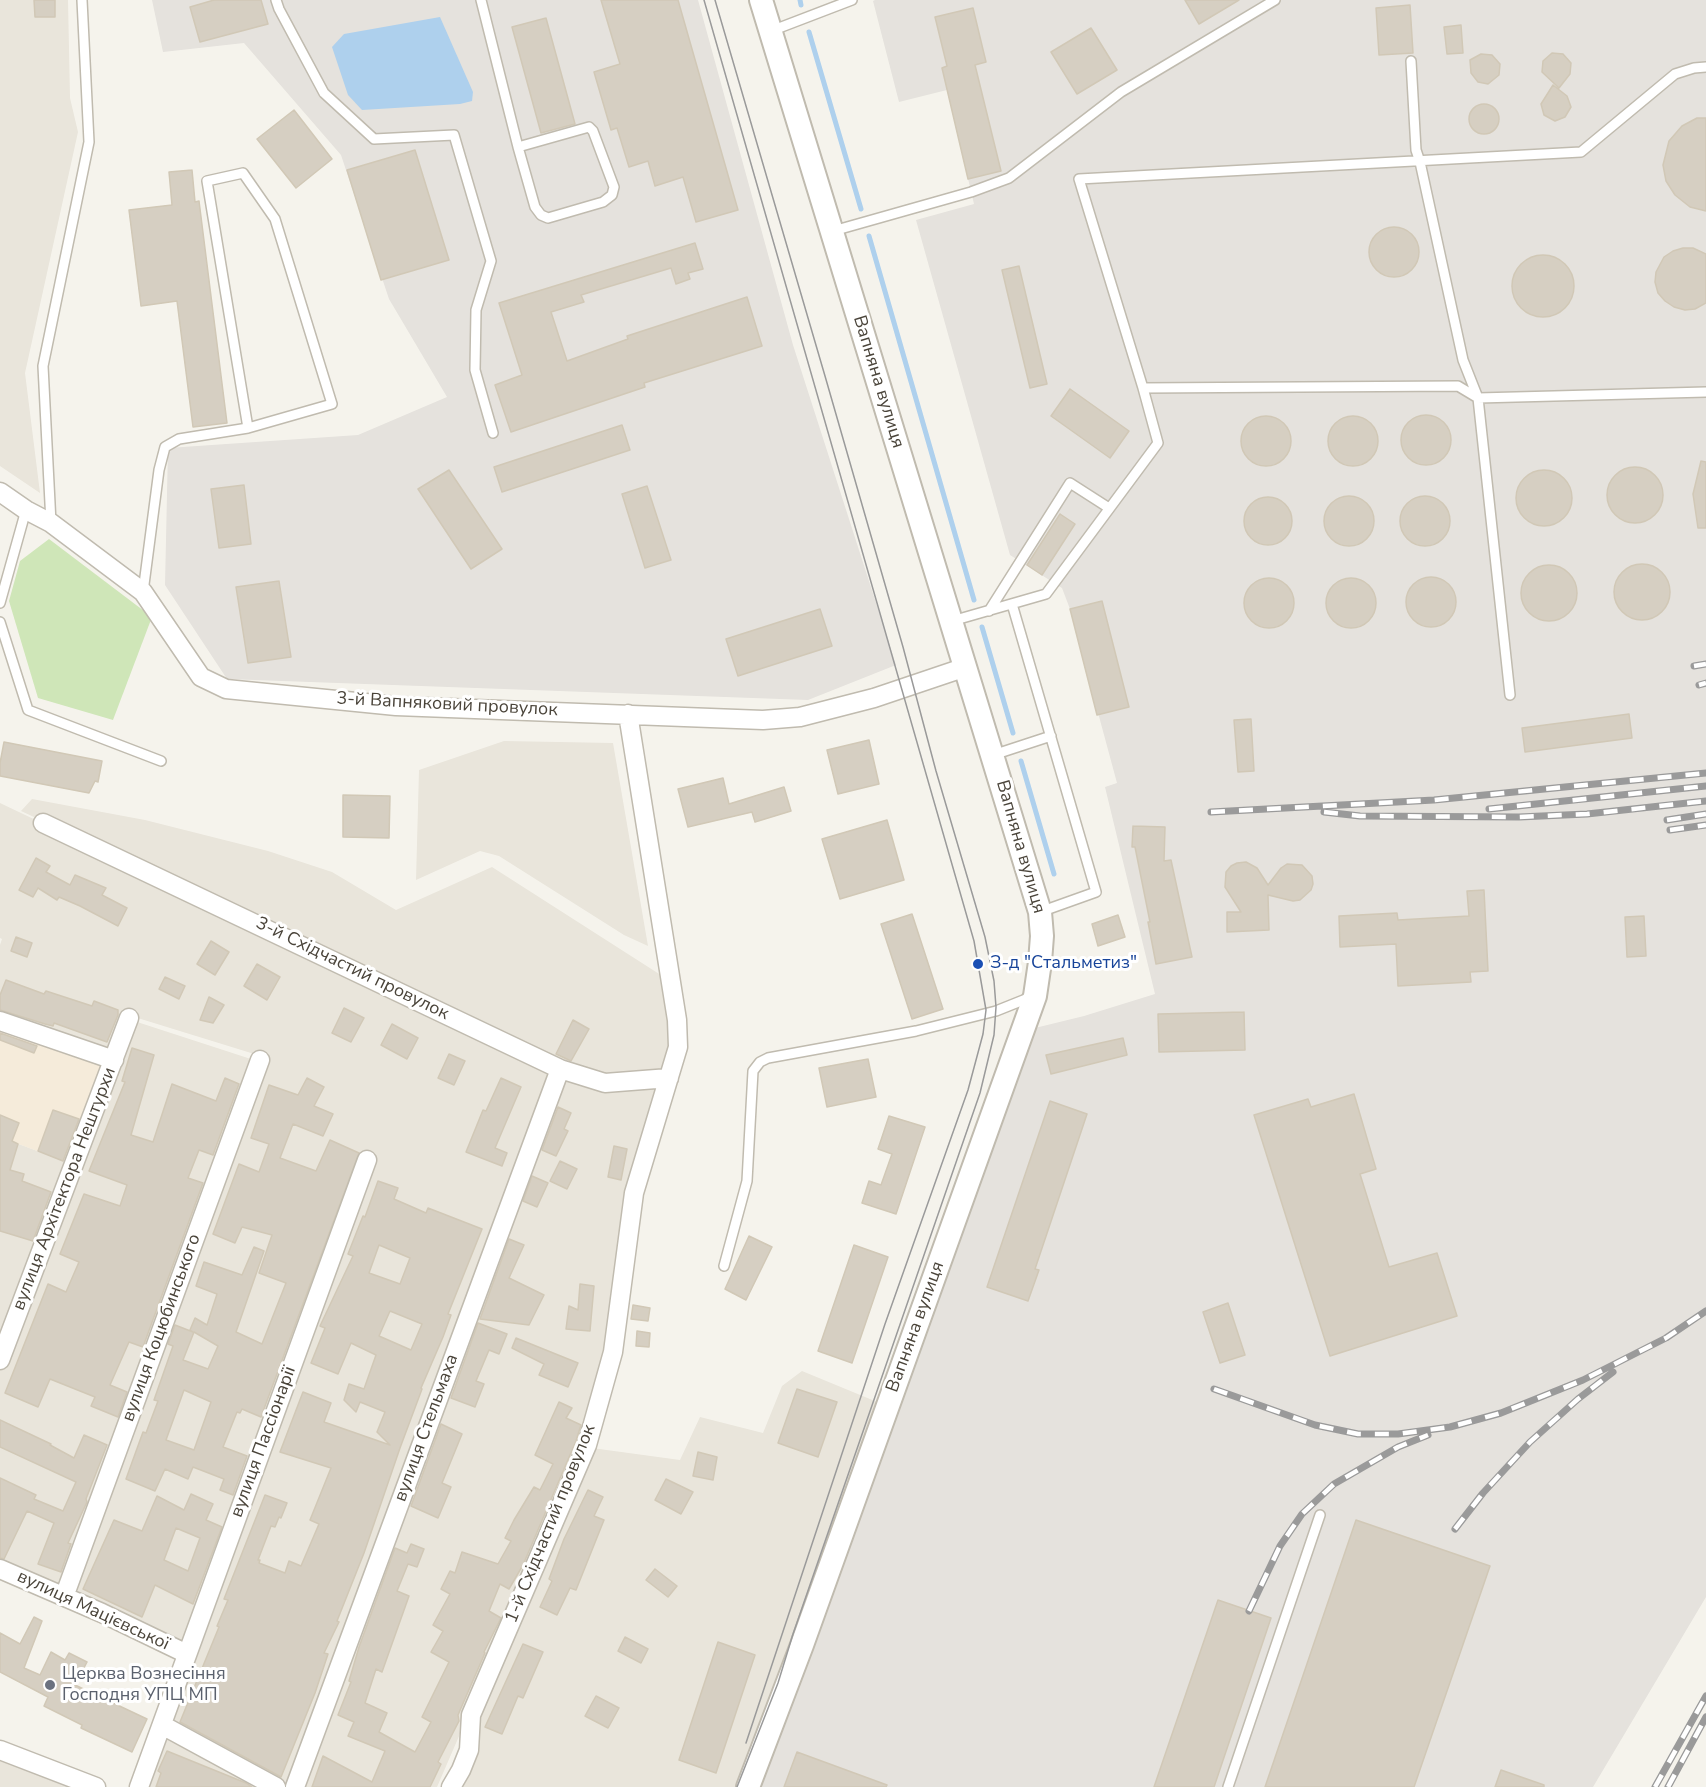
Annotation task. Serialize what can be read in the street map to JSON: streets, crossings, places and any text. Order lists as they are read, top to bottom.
{
  "streets": {
    "street": [
      "Вапняна вулиця",
      "3-й Вапняковий провулок",
      "3-й Східчастий провулок",
      "вулиця Архітектора Нештурхи",
      "вулиця Коцюбинського",
      "вулиця Стельмаха",
      "вулиця Пассіонарії",
      "1-й Східчастий провулок",
      "вулиця Мацієвської"
    ]
  },
  "crossings": [
    ["Вапняна вулиця", "3-й Вапняковий провулок"],
    ["3-й Вапняковий провулок", "1-й Східчастий провулок"],
    ["3-й Східчастий провулок", "вулиця Стельмаха"],
    ["3-й Східчастий провулок", "1-й Східчастий провулок"],
    ["вулиця Коцюбинського", "вулиця Мацієвської"],
    ["вулиця Пассіонарії", "вулиця Мацієвської"]
  ],
  "places": ["З-д \"Стальметиз\"", "Церква Вознесіння Господня УПЦ МП"]
}
